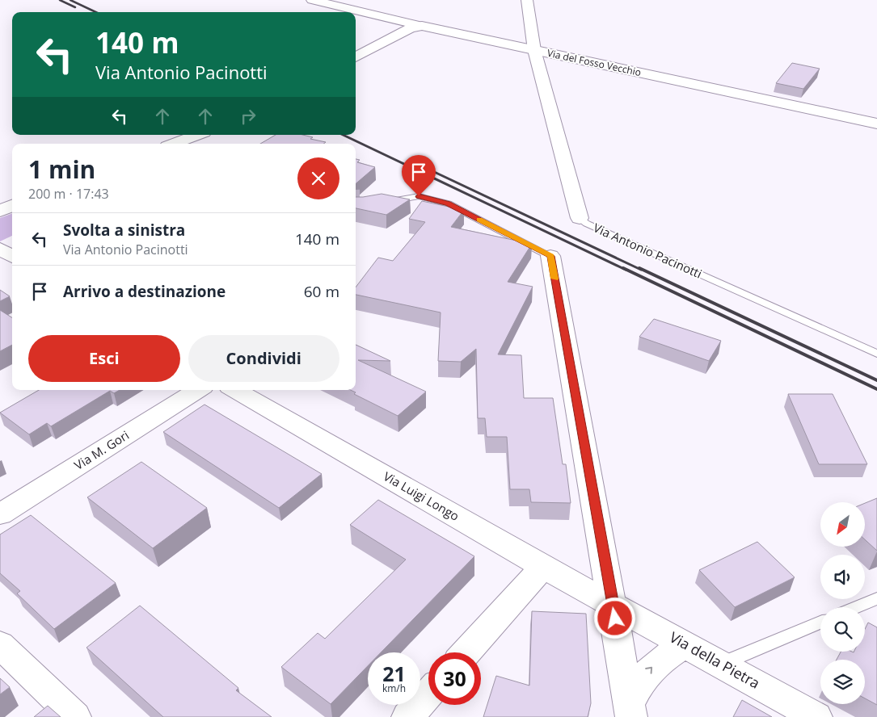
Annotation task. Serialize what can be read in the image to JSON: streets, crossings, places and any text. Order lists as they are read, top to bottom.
{
  "streets": {
    "street": [
      "Via del Fosso Vecchio",
      "Via Antonio Pacinotti",
      "Via M. Gori",
      "Via Luigi Longo",
      "Via della Pietra"
    ]
  },
  "crossings": [
    ["Via del Fosso Vecchio", "Via Antonio Pacinotti"],
    ["Via Luigi Longo", "Via della Pietra"]
  ],
  "north": "bottom left",
  "page": {
    "turn": ["140 m", "Via Antonio Pacinotti"],
    "heading": ["1 min", "200 m · 17:43"],
    "list": [
      {
        "name": "Svolta a sinistra",
        "note": "Via Antonio Pacinotti",
        "value": "140 m"
      },
      {
        "name": "Arrivo a destinazione",
        "value": "60 m"
      }
    ],
    "buttons": ["Esci", "Condividi"],
    "speed": "21 km/h",
    "limit": "30"
  }
}
